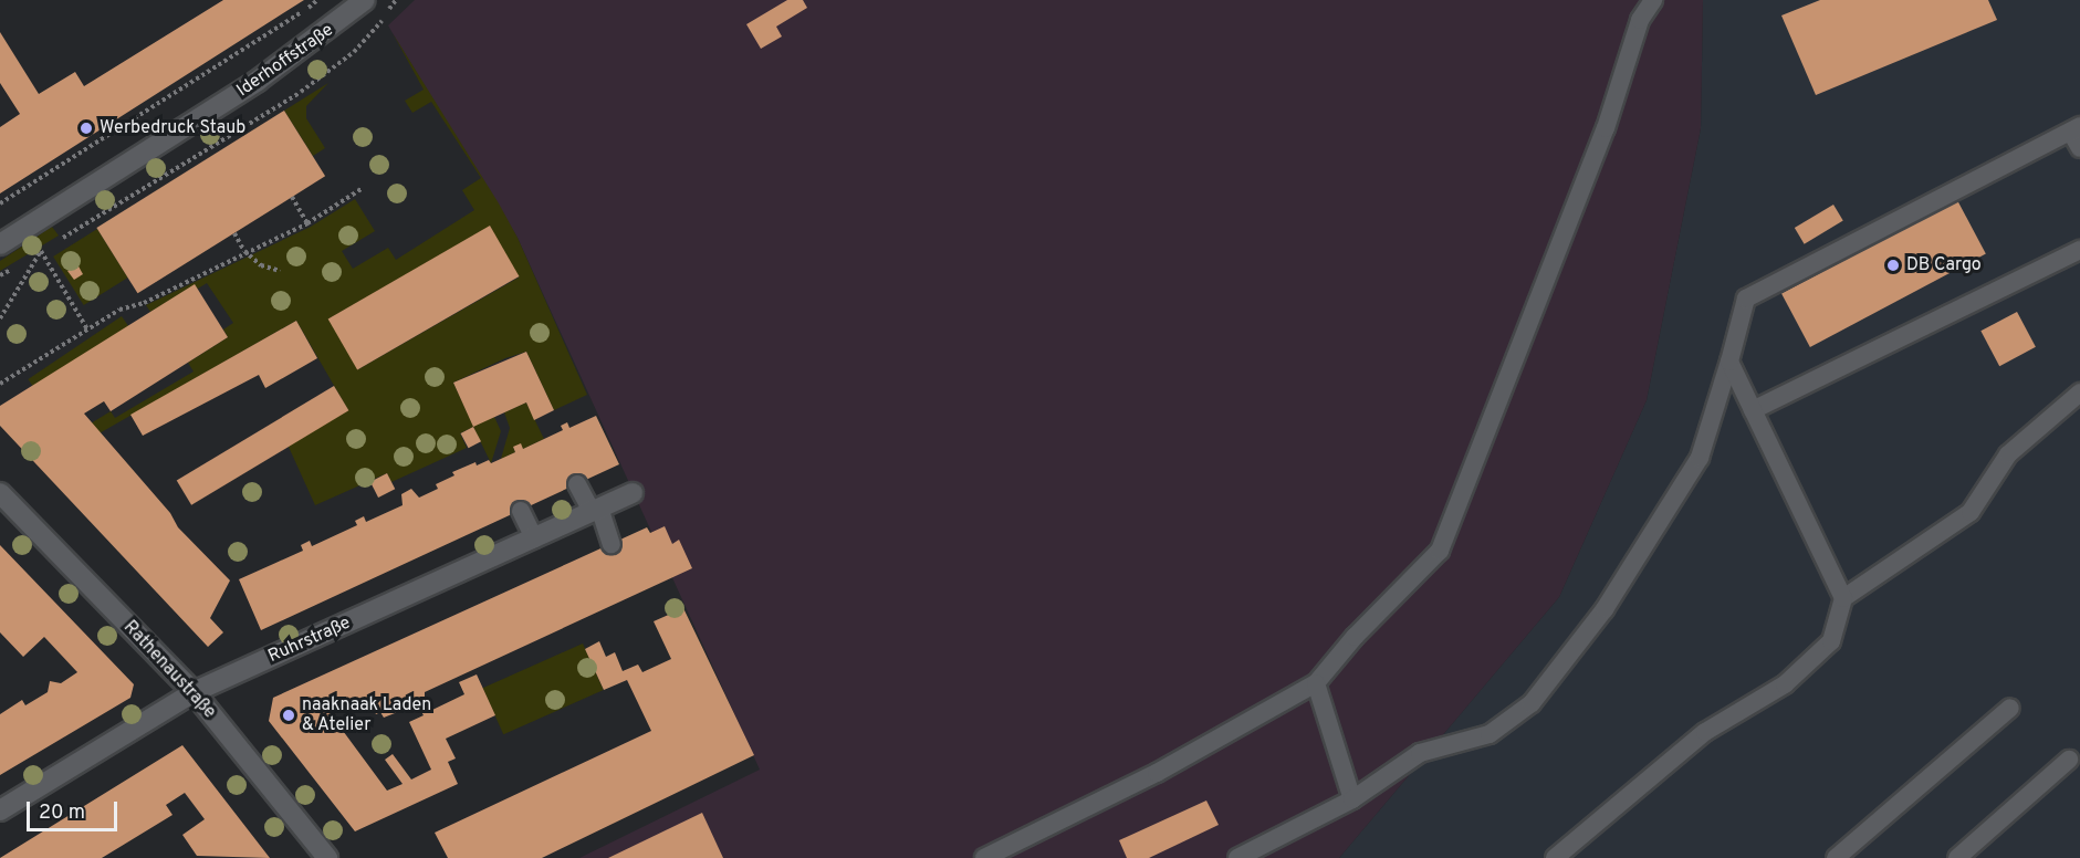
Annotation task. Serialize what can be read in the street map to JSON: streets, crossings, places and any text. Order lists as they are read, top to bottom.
{
  "streets": {
    "street": ["Iderhoffstraße", "Ruhrstraße", "Rathenaustraße"]
  },
  "crossings": [
    ["Ruhrstraße", "Rathenaustraße"]
  ],
  "places": ["Werbedruck Staub", "DB Cargo", "naaknaak Laden & Atelier"],
  "scale_bar": "20 m"
}
